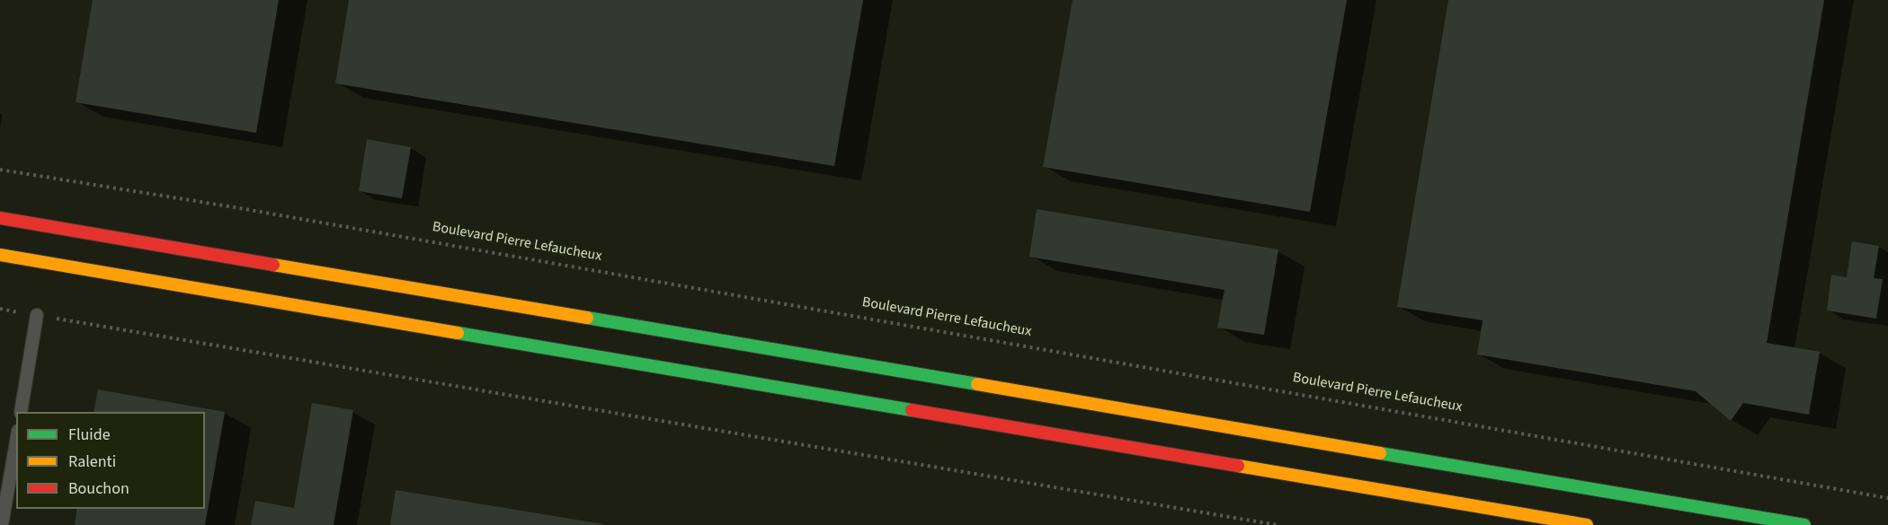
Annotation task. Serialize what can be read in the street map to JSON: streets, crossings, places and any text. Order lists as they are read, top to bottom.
{
  "streets": {
    "path": ["Boulevard Pierre Lefaucheux"]
  },
  "legend": ["Fluide", "Ralenti", "Bouchon"]
}
